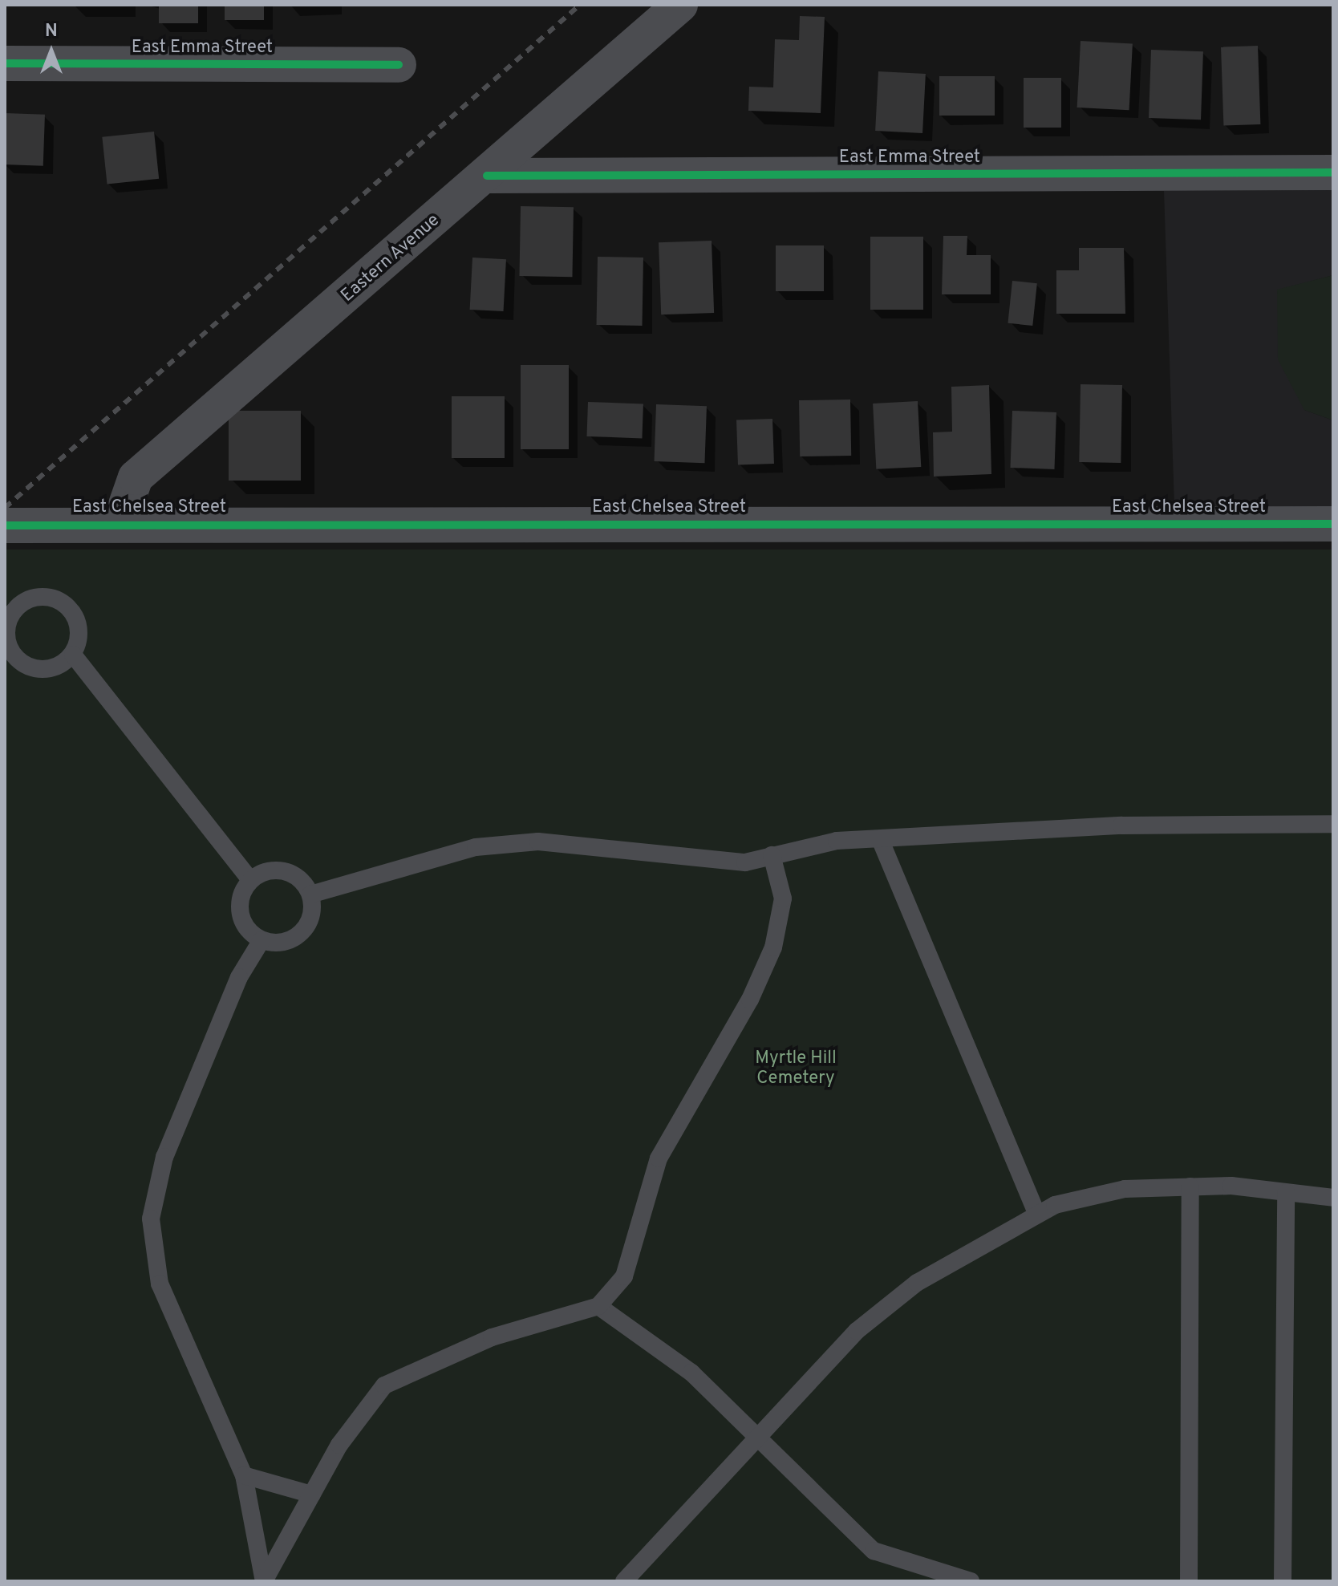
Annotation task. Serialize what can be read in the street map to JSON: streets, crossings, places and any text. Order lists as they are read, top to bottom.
{
  "streets": {
    "street": ["East Emma Street", "Eastern Avenue", "East Chelsea Street"]
  },
  "crossings": [
    ["East Emma Street", "Eastern Avenue"],
    ["Eastern Avenue", "East Chelsea Street"]
  ],
  "parks": ["Myrtle Hill Cemetery"],
  "north": "top"
}
